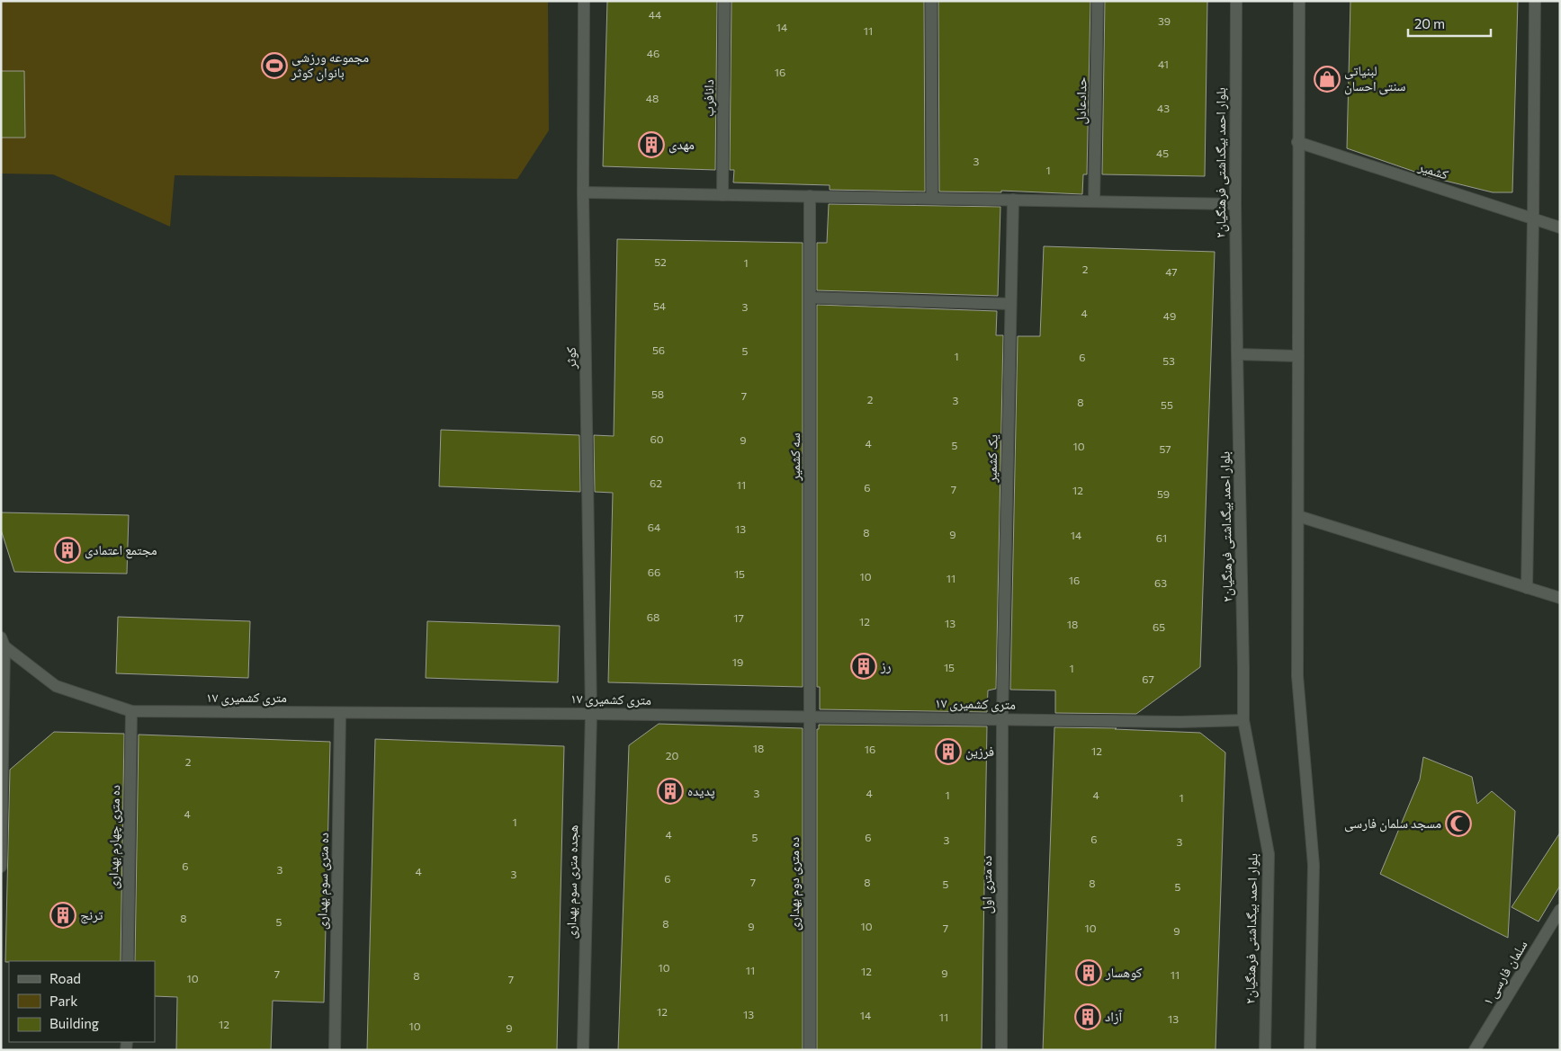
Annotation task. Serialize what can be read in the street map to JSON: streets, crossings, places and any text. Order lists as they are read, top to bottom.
{
  "streets": {
    "street": [
      "دانافرب",
      "حدادعادل",
      "بلوار احمد بیگداشتی فرهنگیان۲",
      "کشمیر",
      "کوثر",
      "سه کشمیر",
      "یک کشمیر",
      "۱۷ متری کشمیری",
      "ده متری چهارم بهداری",
      "ده متری سوم بهداری",
      "هجده متری سوم بهداری",
      "ده متری دوم بهداری",
      "ده متری اول",
      "سلمان فارسی ۱"
    ]
  },
  "crossings": [
    ["بلوار احمد بیگداشتی فرهنگیان۲", "۱۷ متری کشمیری"],
    ["کوثر", "۱۷ متری کشمیری"],
    ["کوثر", "هجده متری سوم بهداری"],
    ["سه کشمیر", "۱۷ متری کشمیری"],
    ["سه کشمیر", "ده متری دوم بهداری"],
    ["یک کشمیر", "۱۷ متری کشمیری"],
    ["یک کشمیر", "ده متری اول"],
    ["۱۷ متری کشمیری", "ده متری چهارم بهداری"],
    ["۱۷ متری کشمیری", "ده متری سوم بهداری"],
    ["۱۷ متری کشمیری", "هجده متری سوم بهداری"],
    ["۱۷ متری کشمیری", "ده متری دوم بهداری"],
    ["۱۷ متری کشمیری", "ده متری اول"]
  ],
  "places": {
    "sports": ["مجموعه ورزشی بانوان کوثر"],
    "shop": ["لبنیاتی سنتی احسان"],
    "building": [
      "مهدی",
      "مجتمع اعتمادی",
      "رز",
      "فرزین",
      "پدیده",
      "ترنج",
      "کوهسار",
      "آزاد"
    ],
    "mosque": ["مسجد سلمان فارسی"]
  },
  "house_numbers": [
    "44",
    "39",
    "14",
    "11",
    "46",
    "41",
    "16",
    "48",
    "43",
    "45",
    "3",
    "1",
    "52",
    "1",
    "2",
    "47",
    "54",
    "3",
    "4",
    "49",
    "56",
    "5",
    "1",
    "6",
    "53",
    "58",
    "7",
    "2",
    "3",
    "8",
    "55",
    "60",
    "9",
    "4",
    "5",
    "10",
    "57",
    "62",
    "11",
    "6",
    "7",
    "12",
    "59",
    "64",
    "13",
    "8",
    "9",
    "14",
    "61",
    "66",
    "15",
    "10",
    "11",
    "16",
    "63",
    "68",
    "17",
    "12",
    "13",
    "18",
    "65",
    "19",
    "15",
    "1",
    "67",
    "18",
    "16",
    "12",
    "20",
    "2",
    "3",
    "4",
    "1",
    "4",
    "1",
    "4",
    "1",
    "4",
    "5",
    "6",
    "6",
    "3",
    "3",
    "6",
    "3",
    "4",
    "3",
    "6",
    "7",
    "8",
    "8",
    "5",
    "5",
    "8",
    "5",
    "8",
    "9",
    "10",
    "7",
    "10",
    "9",
    "10",
    "11",
    "12",
    "9",
    "7",
    "11",
    "8",
    "10",
    "7",
    "12",
    "13",
    "14",
    "11",
    "13",
    "12",
    "10",
    "9"
  ],
  "legend": ["Road", "Park", "Building"],
  "scale_bar": "20 m"
}
